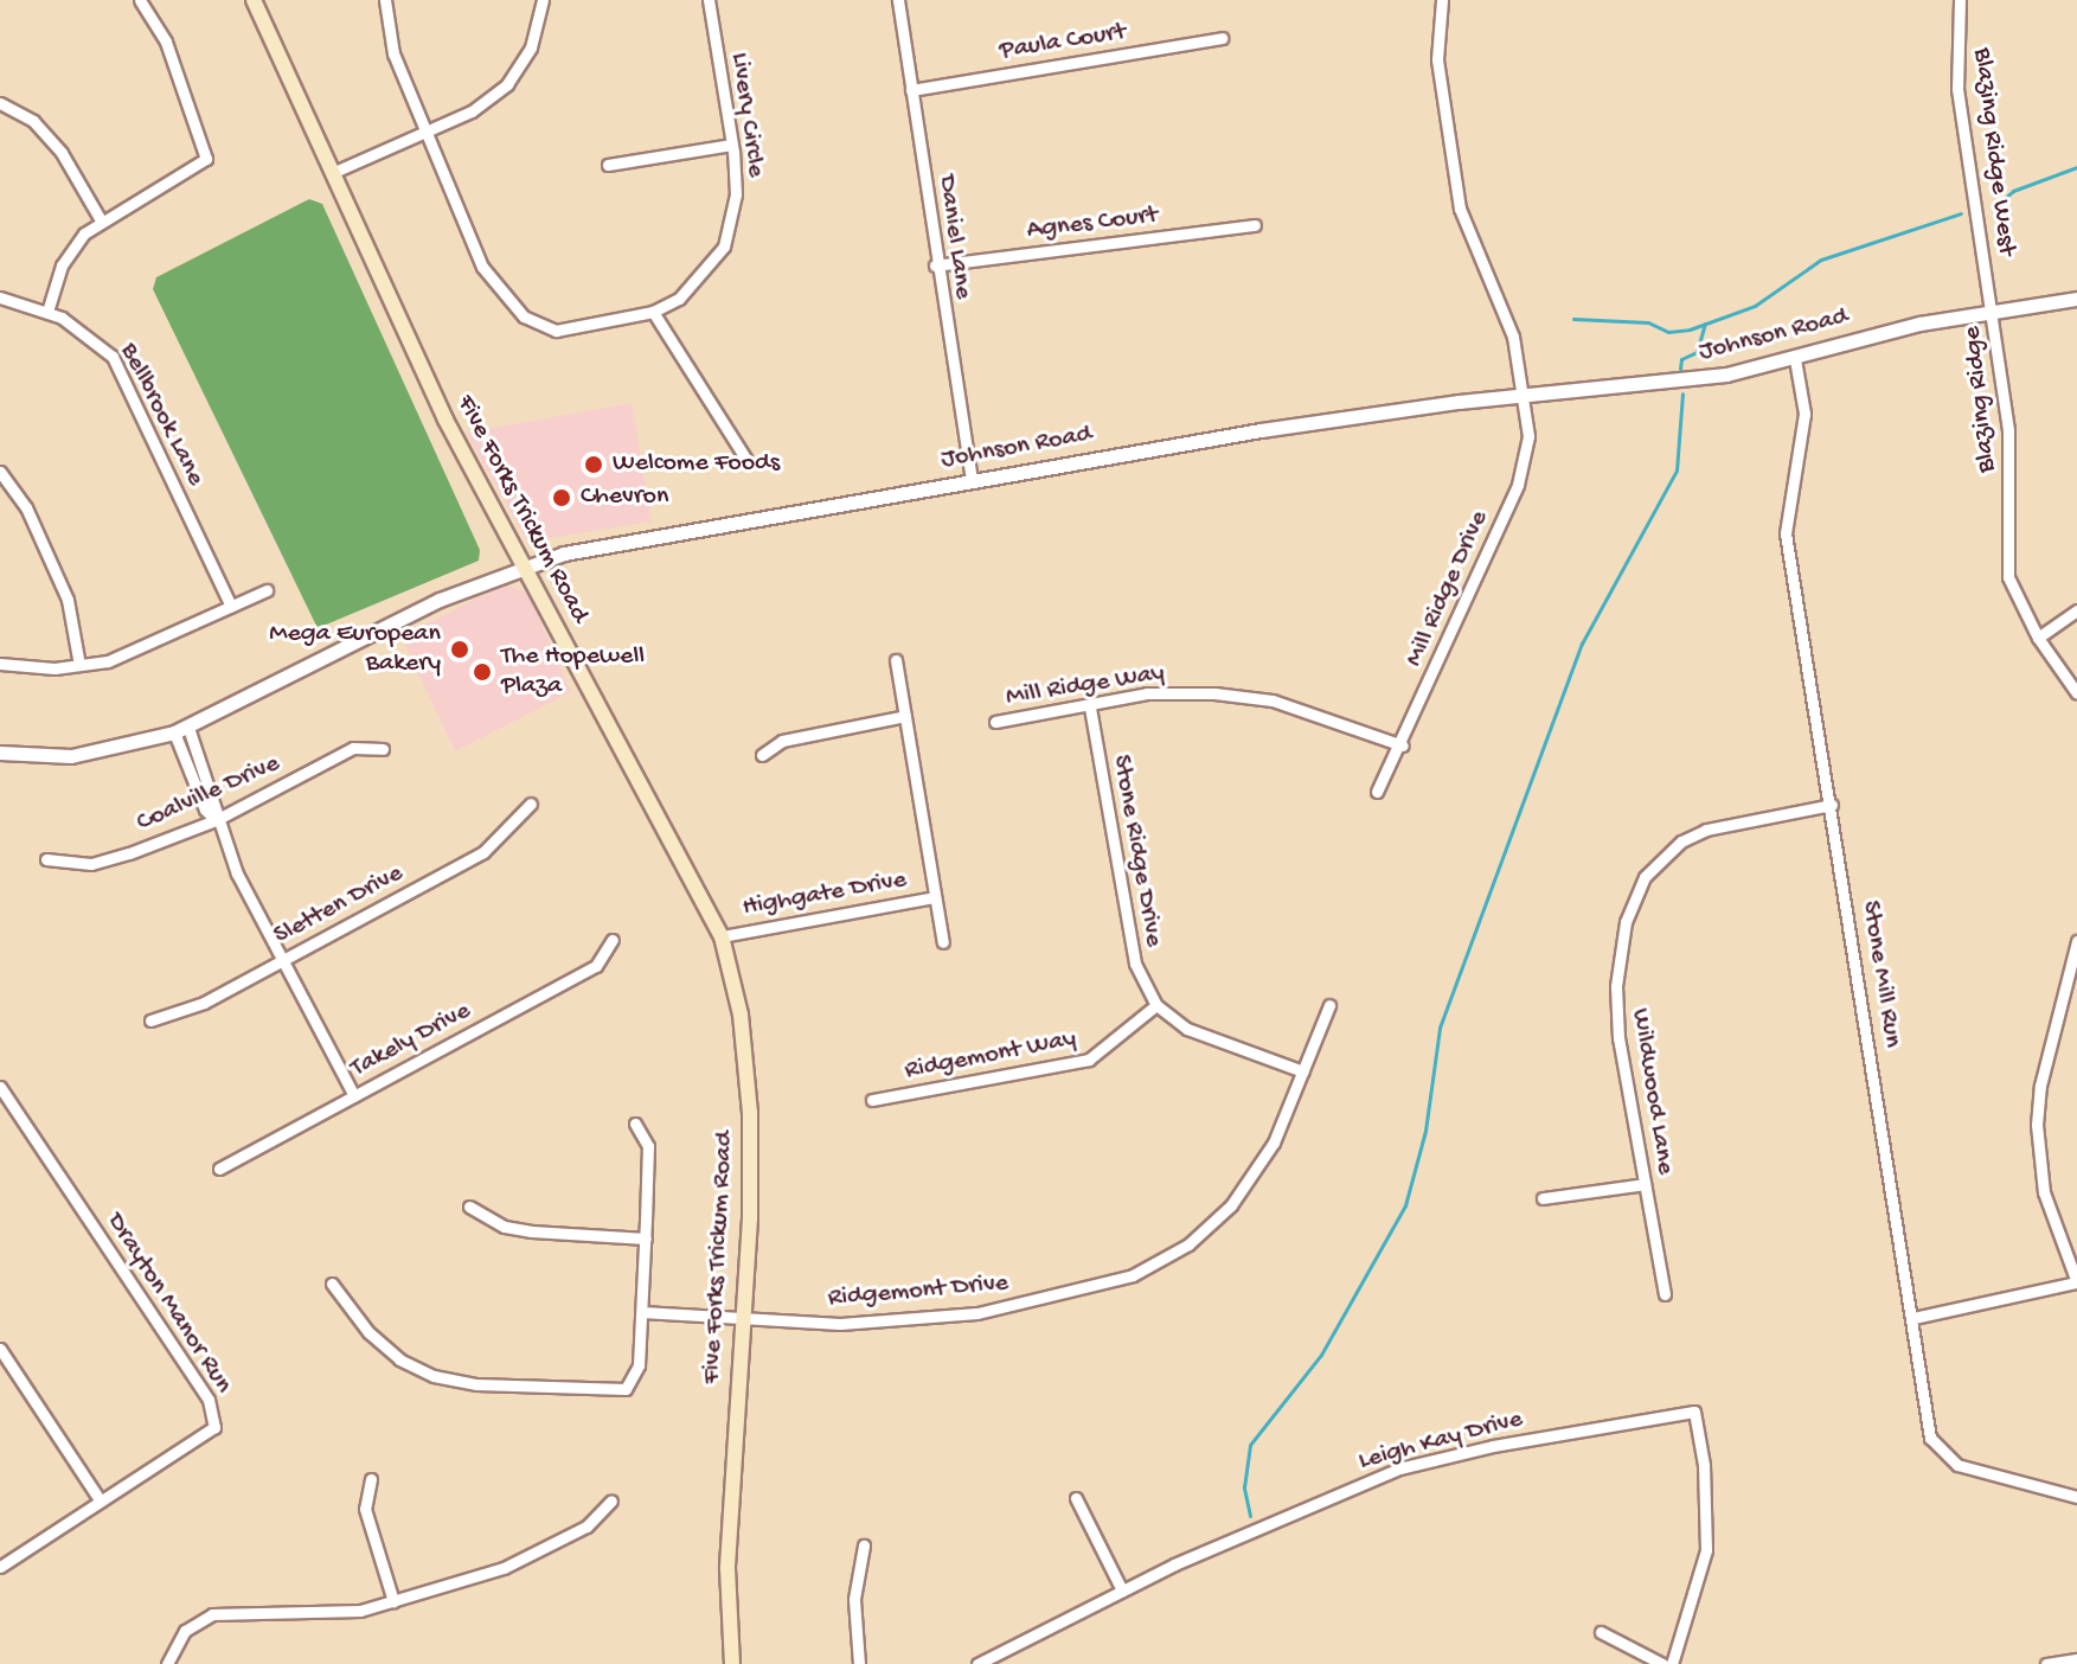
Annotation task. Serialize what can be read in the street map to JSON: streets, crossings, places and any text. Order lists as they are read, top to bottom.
{
  "streets": {
    "main road": ["Five Forks Trickum Road"],
    "street": [
      "Paula Court",
      "Livery Circle",
      "Blazing Ridge West",
      "Agnes Court",
      "Daniel Lane",
      "Johnson Road",
      "Blazing Ridge",
      "Bellbrook Lane",
      "Mill Ridge Drive",
      "Mill Ridge Way",
      "Coalville Drive",
      "Stone Ridge Drive",
      "Highgate Drive",
      "Sletten Drive",
      "Stone Mill Run",
      "Takely Drive",
      "Ridgemont Way",
      "Wildwood Lane",
      "Ridgemont Drive",
      "Drayton Manor Run",
      "Leigh Kay Drive"
    ]
  },
  "crossings": [
    ["Paula Court", "Daniel Lane"],
    ["Blazing Ridge West", "Johnson Road"],
    ["Blazing Ridge West", "Blazing Ridge"],
    ["Agnes Court", "Daniel Lane"],
    ["Daniel Lane", "Johnson Road"],
    ["Johnson Road", "Blazing Ridge"],
    ["Johnson Road", "Five Forks Trickum Road"],
    ["Johnson Road", "Mill Ridge Drive"],
    ["Johnson Road", "Stone Mill Run"],
    ["Five Forks Trickum Road", "Highgate Drive"],
    ["Five Forks Trickum Road", "Ridgemont Drive"],
    ["Mill Ridge Drive", "Mill Ridge Way"],
    ["Mill Ridge Way", "Stone Ridge Drive"],
    ["Stone Ridge Drive", "Ridgemont Way"],
    ["Stone Ridge Drive", "Ridgemont Drive"],
    ["Stone Mill Run", "Wildwood Lane"]
  ],
  "places": [
    "Welcome Foods",
    "Chevron",
    "Mega European Bakery",
    "The Hopewell Plaza"
  ]
}
